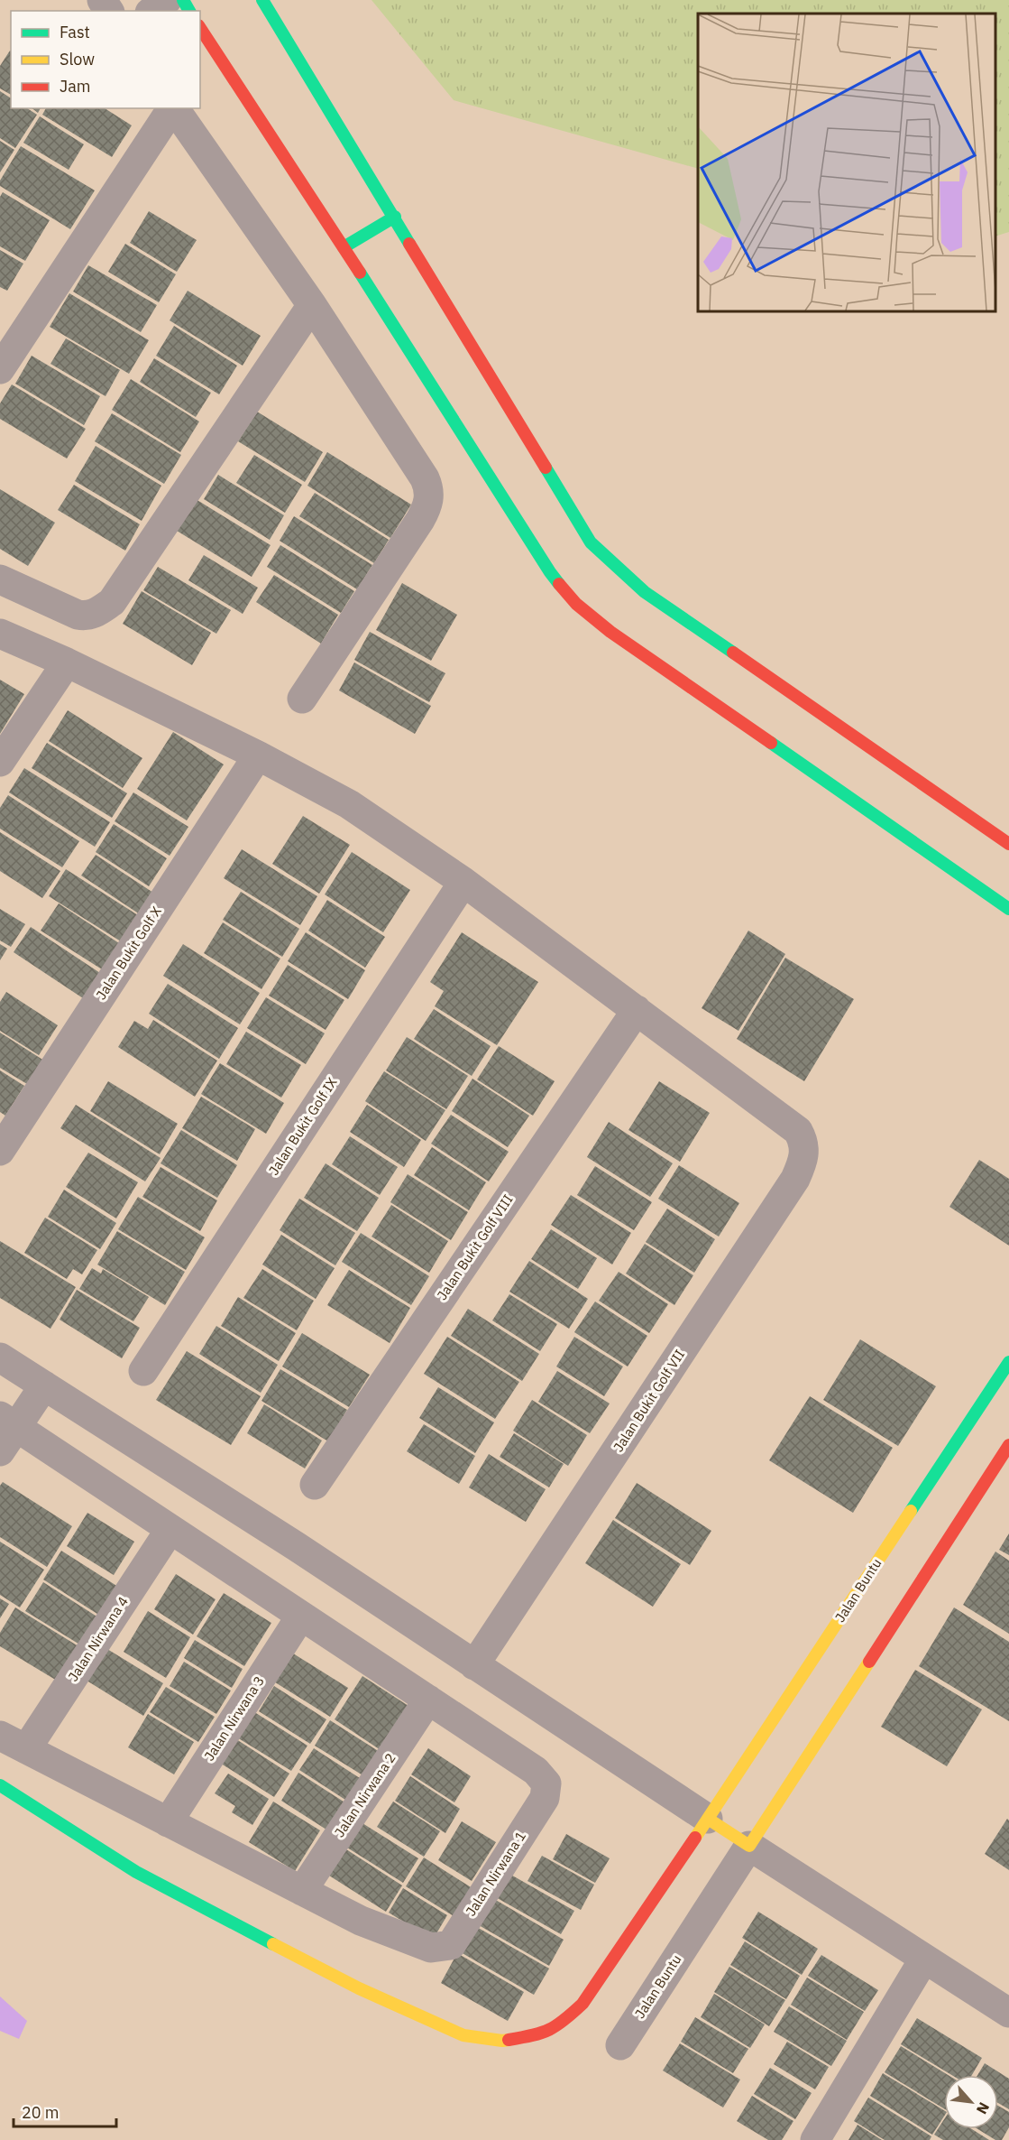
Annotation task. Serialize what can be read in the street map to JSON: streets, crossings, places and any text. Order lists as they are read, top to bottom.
{
  "streets": {
    "street": [
      "Jalan Bukit Golf X",
      "Jalan Bukit Golf IX",
      "Jalan Bukit Golf VIII",
      "Jalan Bukit Golf VII",
      "Jalan Buntu",
      "Jalan Nirwana 4",
      "Jalan Nirwana 3",
      "Jalan Nirwana 2",
      "Jalan Nirwana 1"
    ]
  },
  "crossings": [
    ["Jalan Bukit Golf VIII", "Jalan Bukit Golf VII"],
    ["Jalan Nirwana 2", "Jalan Nirwana 1"]
  ],
  "legend": ["Fast", "Slow", "Jam"],
  "scale_bar": "20 m",
  "north": "bottom right"
}
